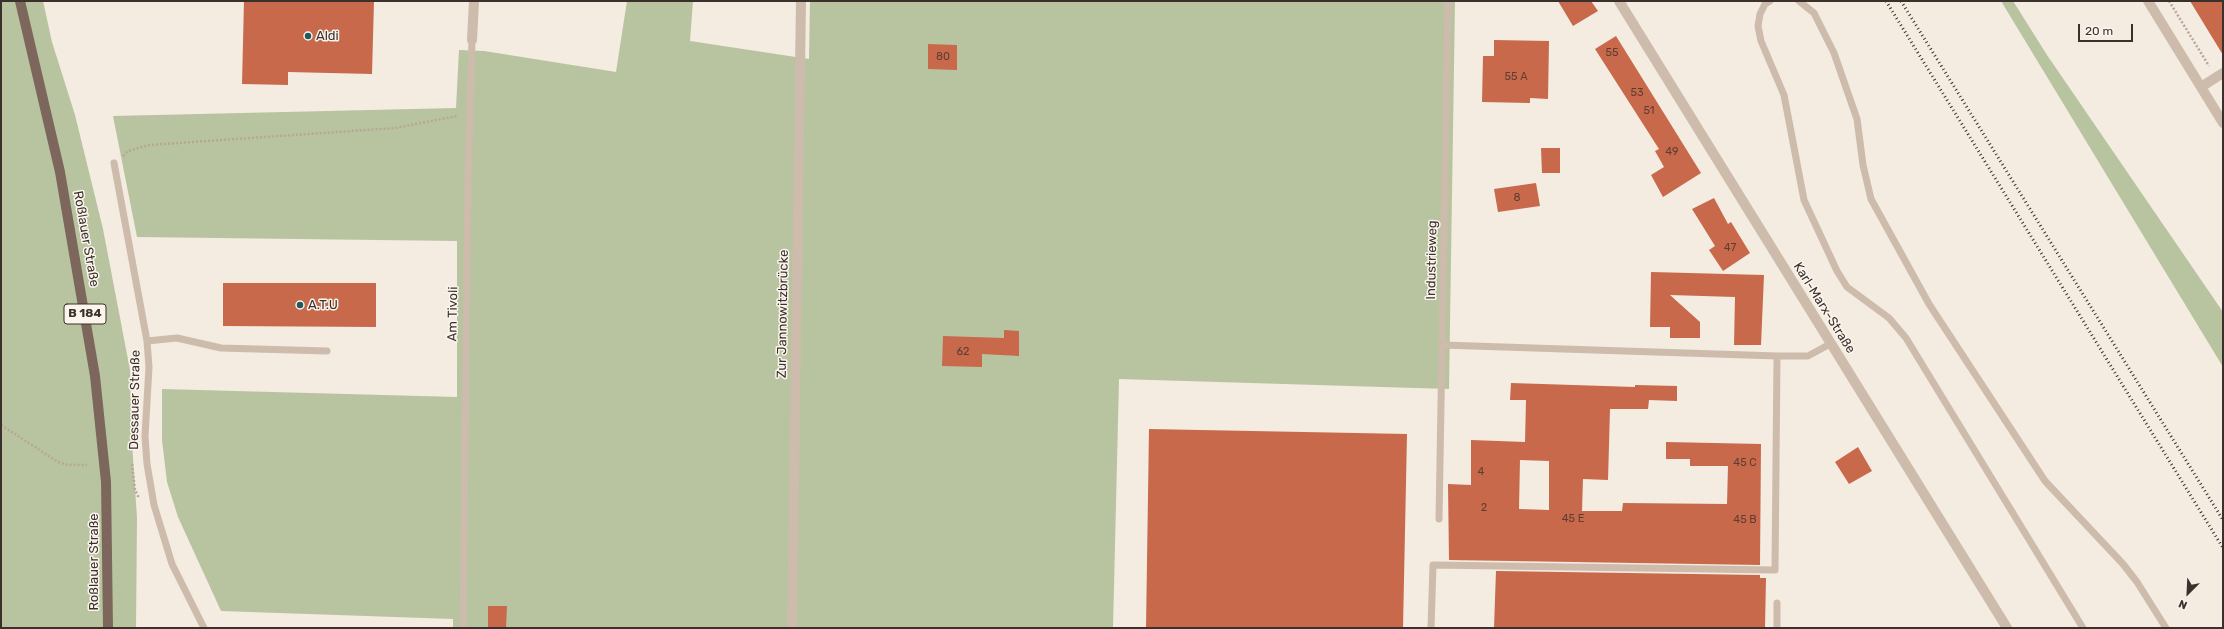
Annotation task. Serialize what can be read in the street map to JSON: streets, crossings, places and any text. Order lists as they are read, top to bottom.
{
  "streets": {
    "main road": ["Roßlauer Straße", "B 184"],
    "street": ["Karl-Marx-Straße", "Am Tivoli", "Zur Jannowitzbrücke"],
    "lane": ["Industrieweg", "Dessauer Straße"]
  },
  "places": ["Aldi", "A.T.U"],
  "house_numbers": [
    "55",
    "80",
    "55 A",
    "53",
    "51",
    "49",
    "8",
    "47",
    "62",
    "45 C",
    "4",
    "2",
    "45 E",
    "45 B"
  ],
  "scale_bar": "20 m",
  "north": "bottom left"
}
